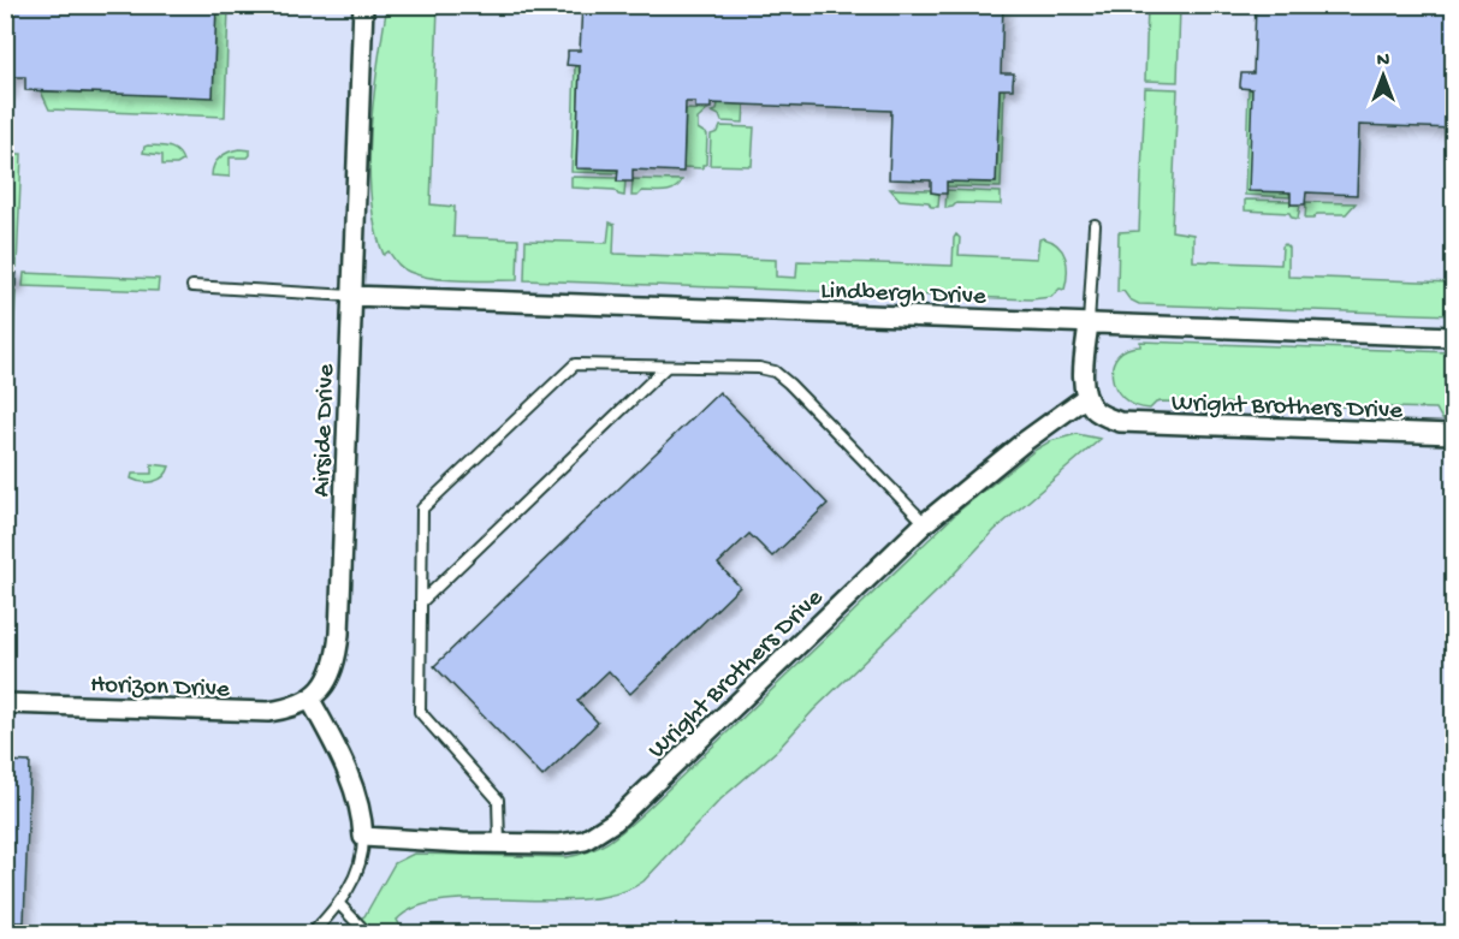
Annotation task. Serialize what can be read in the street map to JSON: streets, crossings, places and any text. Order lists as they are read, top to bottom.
{
  "streets": {
    "street": [
      "Lindbergh Drive",
      "Wright Brothers Drive",
      "Airside Drive",
      "Horizon Drive"
    ]
  },
  "crossings": [
    ["Lindbergh Drive", "Airside Drive"],
    ["Airside Drive", "Horizon Drive"]
  ],
  "north": "top"
}
